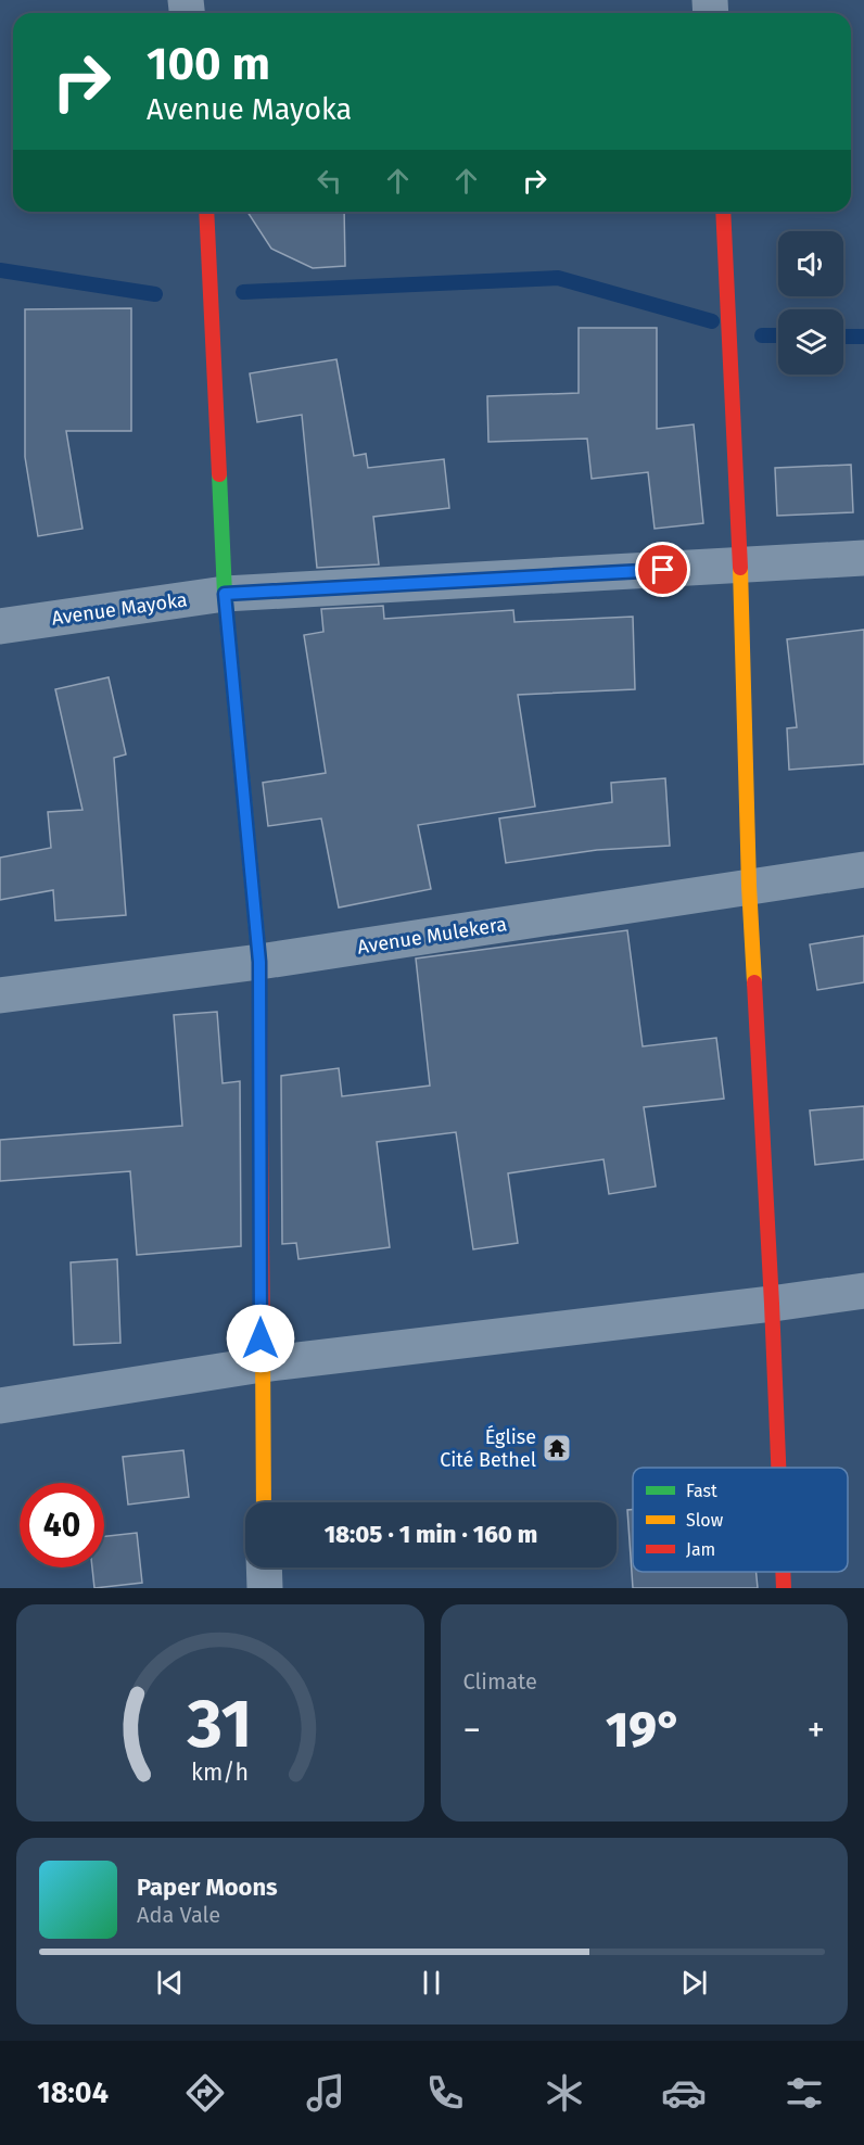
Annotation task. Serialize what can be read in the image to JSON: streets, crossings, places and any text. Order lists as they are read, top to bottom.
{
  "streets": {
    "street": ["Avenue Mayoka", "Avenue Mulekera"]
  },
  "places": {
    "temple": ["Église Cité Bethel"]
  },
  "legend": ["Fast", "Slow", "Jam"],
  "page": {
    "turn": ["100 m", "Avenue Mayoka"],
    "limit": "40",
    "trip": "18:05 · 1 min · 160 m",
    "tile": "Climate",
    "heat": ["−", "19°", "+"],
    "song": ["Paper Moons", "Ada Vale"],
    "tabs": "18:04",
    "gauge": ["31", "km/h"]
  }
}
